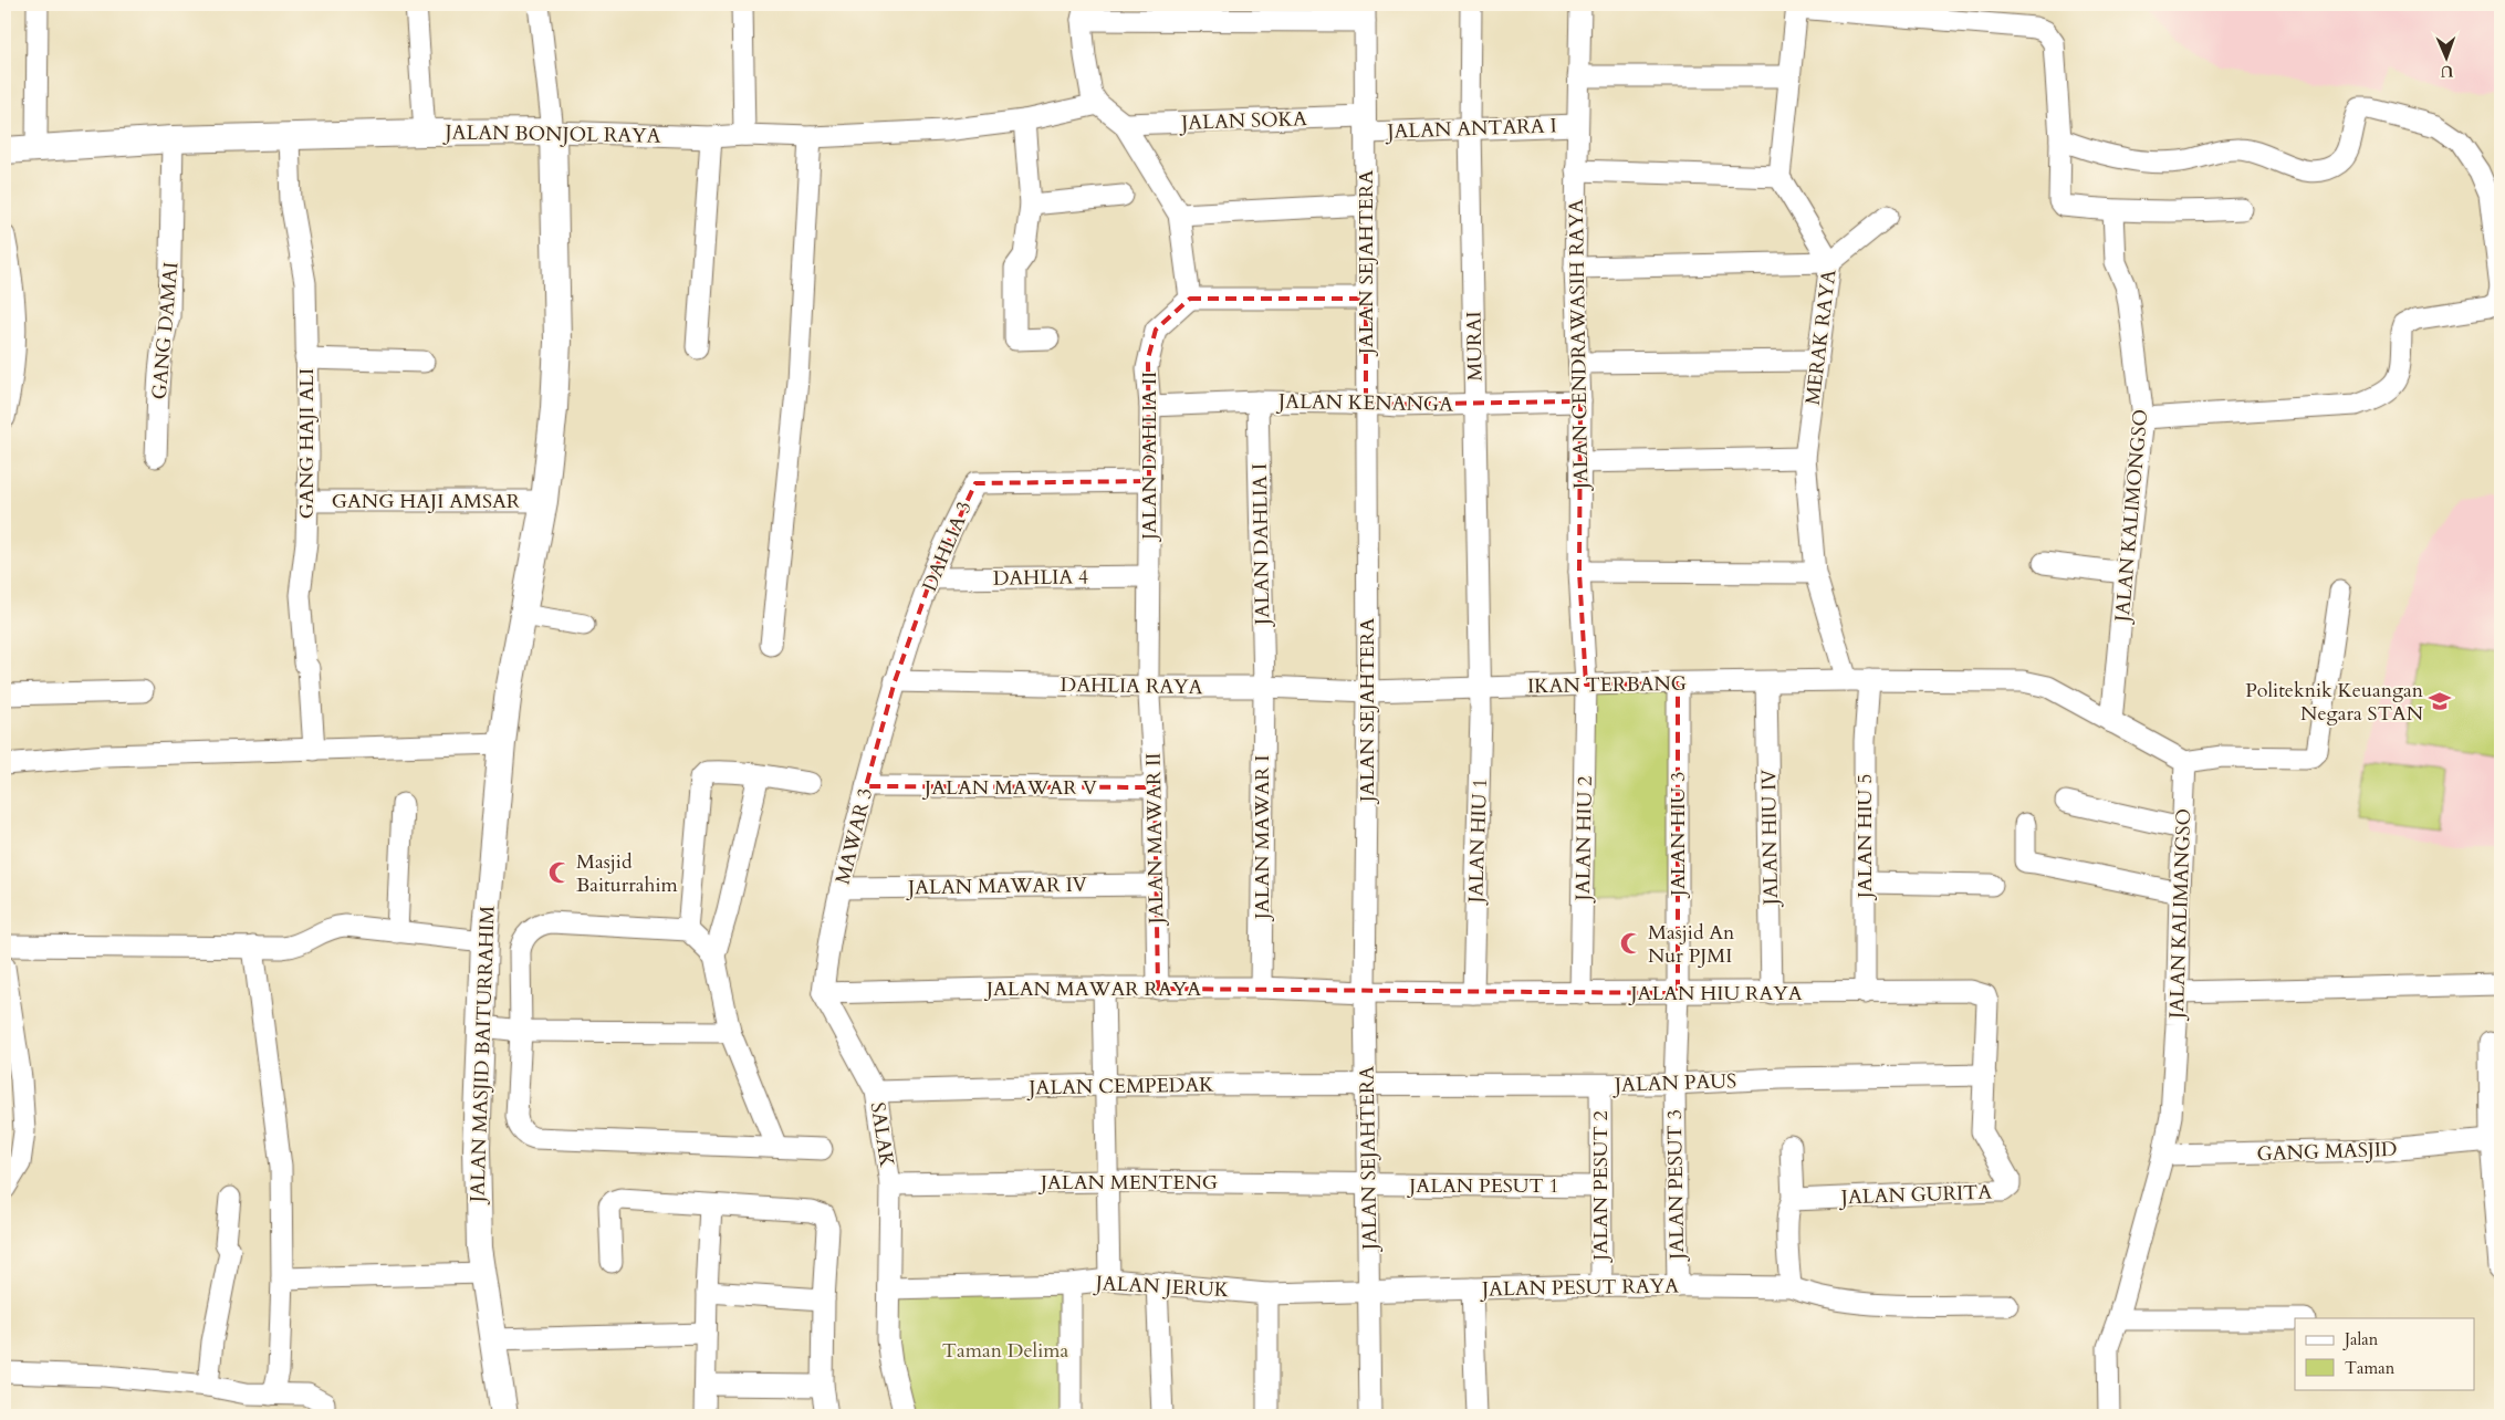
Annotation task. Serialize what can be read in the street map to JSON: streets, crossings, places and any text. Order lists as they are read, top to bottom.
{
  "streets": {
    "street": [
      "JALAN SOKA",
      "JALAN ANTARA I",
      "JALAN BONJOL RAYA",
      "JALAN SEJAHTERA",
      "GANG DAMAI",
      "MERAK RAYA",
      "JALAN CENDRAWASIH RAYA",
      "MURAI",
      "JALAN KENANGA",
      "GANG HAJI ALI",
      "JALAN DAHLIA II",
      "GANG HAJI AMSAR",
      "JALAN KALIMONGSO",
      "JALAN DAHLIA I",
      "DAHLIA 3",
      "DAHLIA 4",
      "IKAN TERBANG",
      "DAHLIA RAYA",
      "JALAN MAWAR V",
      "JALAN HIU 3",
      "MAWAR 3",
      "JALAN HIU 5",
      "JALAN MAWAR I",
      "JALAN HIU IV",
      "JALAN MAWAR II",
      "JALAN HIU 2",
      "JALAN HIU 1",
      "JALAN MAWAR IV",
      "JALAN KALIMANGSO",
      "JALAN MAWAR RAYA",
      "JALAN HIU RAYA",
      "JALAN MASJID BAITURRAHIM",
      "JALAN PAUS",
      "JALAN CEMPEDAK",
      "SALAK",
      "GANG MASJID",
      "JALAN MENTENG",
      "JALAN PESUT 3",
      "JALAN PESUT 1",
      "JALAN PESUT 2",
      "JALAN GURITA",
      "JALAN JERUK",
      "JALAN PESUT RAYA"
    ]
  },
  "crossings": [
    ["JALAN SOKA", "JALAN ANTARA I"],
    ["JALAN SOKA", "JALAN SEJAHTERA"],
    ["JALAN ANTARA I", "JALAN SEJAHTERA"],
    ["JALAN ANTARA I", "JALAN CENDRAWASIH RAYA"],
    ["JALAN ANTARA I", "MURAI"],
    ["JALAN BONJOL RAYA", "GANG DAMAI"],
    ["JALAN BONJOL RAYA", "GANG HAJI ALI"],
    ["JALAN BONJOL RAYA", "JALAN MASJID BAITURRAHIM"],
    ["JALAN SEJAHTERA", "JALAN KENANGA"],
    ["JALAN SEJAHTERA", "IKAN TERBANG"],
    ["JALAN SEJAHTERA", "DAHLIA RAYA"],
    ["JALAN SEJAHTERA", "JALAN MAWAR RAYA"],
    ["JALAN SEJAHTERA", "JALAN HIU RAYA"],
    ["JALAN SEJAHTERA", "JALAN PAUS"],
    ["JALAN SEJAHTERA", "JALAN CEMPEDAK"],
    ["JALAN SEJAHTERA", "JALAN MENTENG"],
    ["JALAN SEJAHTERA", "JALAN PESUT 1"],
    ["JALAN SEJAHTERA", "JALAN JERUK"],
    ["JALAN SEJAHTERA", "JALAN PESUT RAYA"],
    ["MERAK RAYA", "IKAN TERBANG"],
    ["JALAN CENDRAWASIH RAYA", "JALAN KENANGA"],
    ["JALAN CENDRAWASIH RAYA", "IKAN TERBANG"],
    ["JALAN CENDRAWASIH RAYA", "JALAN HIU 2"],
    ["MURAI", "JALAN KENANGA"],
    ["MURAI", "IKAN TERBANG"],
    ["MURAI", "JALAN HIU 1"],
    ["JALAN KENANGA", "JALAN DAHLIA II"],
    ["JALAN KENANGA", "JALAN DAHLIA I"],
    ["GANG HAJI ALI", "GANG HAJI AMSAR"],
    ["JALAN DAHLIA II", "DAHLIA 3"],
    ["JALAN DAHLIA II", "DAHLIA 4"],
    ["JALAN DAHLIA II", "DAHLIA RAYA"],
    ["JALAN DAHLIA II", "JALAN MAWAR II"],
    ["GANG HAJI AMSAR", "JALAN MASJID BAITURRAHIM"],
    ["JALAN DAHLIA I", "DAHLIA RAYA"],
    ["JALAN DAHLIA I", "JALAN MAWAR I"],
    ["DAHLIA 3", "DAHLIA 4"],
    ["DAHLIA 3", "DAHLIA RAYA"],
    ["DAHLIA 3", "MAWAR 3"],
    ["IKAN TERBANG", "DAHLIA RAYA"],
    ["IKAN TERBANG", "JALAN HIU 3"],
    ["IKAN TERBANG", "JALAN HIU IV"],
    ["IKAN TERBANG", "JALAN HIU 2"],
    ["IKAN TERBANG", "JALAN HIU 1"],
    ["DAHLIA RAYA", "MAWAR 3"],
    ["DAHLIA RAYA", "JALAN MAWAR I"],
    ["DAHLIA RAYA", "JALAN MAWAR II"],
    ["JALAN MAWAR V", "MAWAR 3"],
    ["JALAN MAWAR V", "JALAN MAWAR II"],
    ["JALAN HIU 3", "JALAN HIU RAYA"],
    ["JALAN HIU 3", "JALAN PAUS"],
    ["JALAN HIU 3", "JALAN PESUT 3"],
    ["MAWAR 3", "JALAN MAWAR IV"],
    ["MAWAR 3", "JALAN MAWAR RAYA"],
    ["MAWAR 3", "SALAK"],
    ["JALAN HIU 5", "JALAN HIU RAYA"],
    ["JALAN MAWAR I", "JALAN MAWAR RAYA"],
    ["JALAN HIU IV", "JALAN HIU RAYA"],
    ["JALAN MAWAR II", "JALAN MAWAR IV"],
    ["JALAN MAWAR II", "JALAN MAWAR RAYA"],
    ["JALAN HIU 2", "JALAN HIU RAYA"],
    ["JALAN HIU 1", "JALAN HIU RAYA"],
    ["JALAN KALIMANGSO", "GANG MASJID"],
    ["JALAN MAWAR RAYA", "JALAN HIU RAYA"],
    ["JALAN MAWAR RAYA", "SALAK"],
    ["JALAN HIU RAYA", "JALAN PAUS"],
    ["JALAN HIU RAYA", "JALAN GURITA"],
    ["JALAN PAUS", "JALAN CEMPEDAK"],
    ["JALAN PAUS", "JALAN PESUT 3"],
    ["JALAN PAUS", "JALAN PESUT 2"],
    ["JALAN PAUS", "JALAN GURITA"],
    ["JALAN CEMPEDAK", "SALAK"],
    ["SALAK", "JALAN MENTENG"],
    ["SALAK", "JALAN JERUK"],
    ["JALAN MENTENG", "JALAN PESUT 1"],
    ["JALAN PESUT 3", "JALAN PESUT RAYA"],
    ["JALAN PESUT 1", "JALAN PESUT 2"],
    ["JALAN PESUT 2", "JALAN PESUT RAYA"],
    ["JALAN JERUK", "JALAN PESUT RAYA"]
  ],
  "parks": ["Taman Delima"],
  "places": {
    "school or university": ["Politeknik Keuangan Negara STAN"],
    "mosque": ["Masjid Baiturrahim", "Masjid An Nur PJMI"]
  },
  "legend": ["Jalan", "Taman"],
  "north": "bottom"
}
